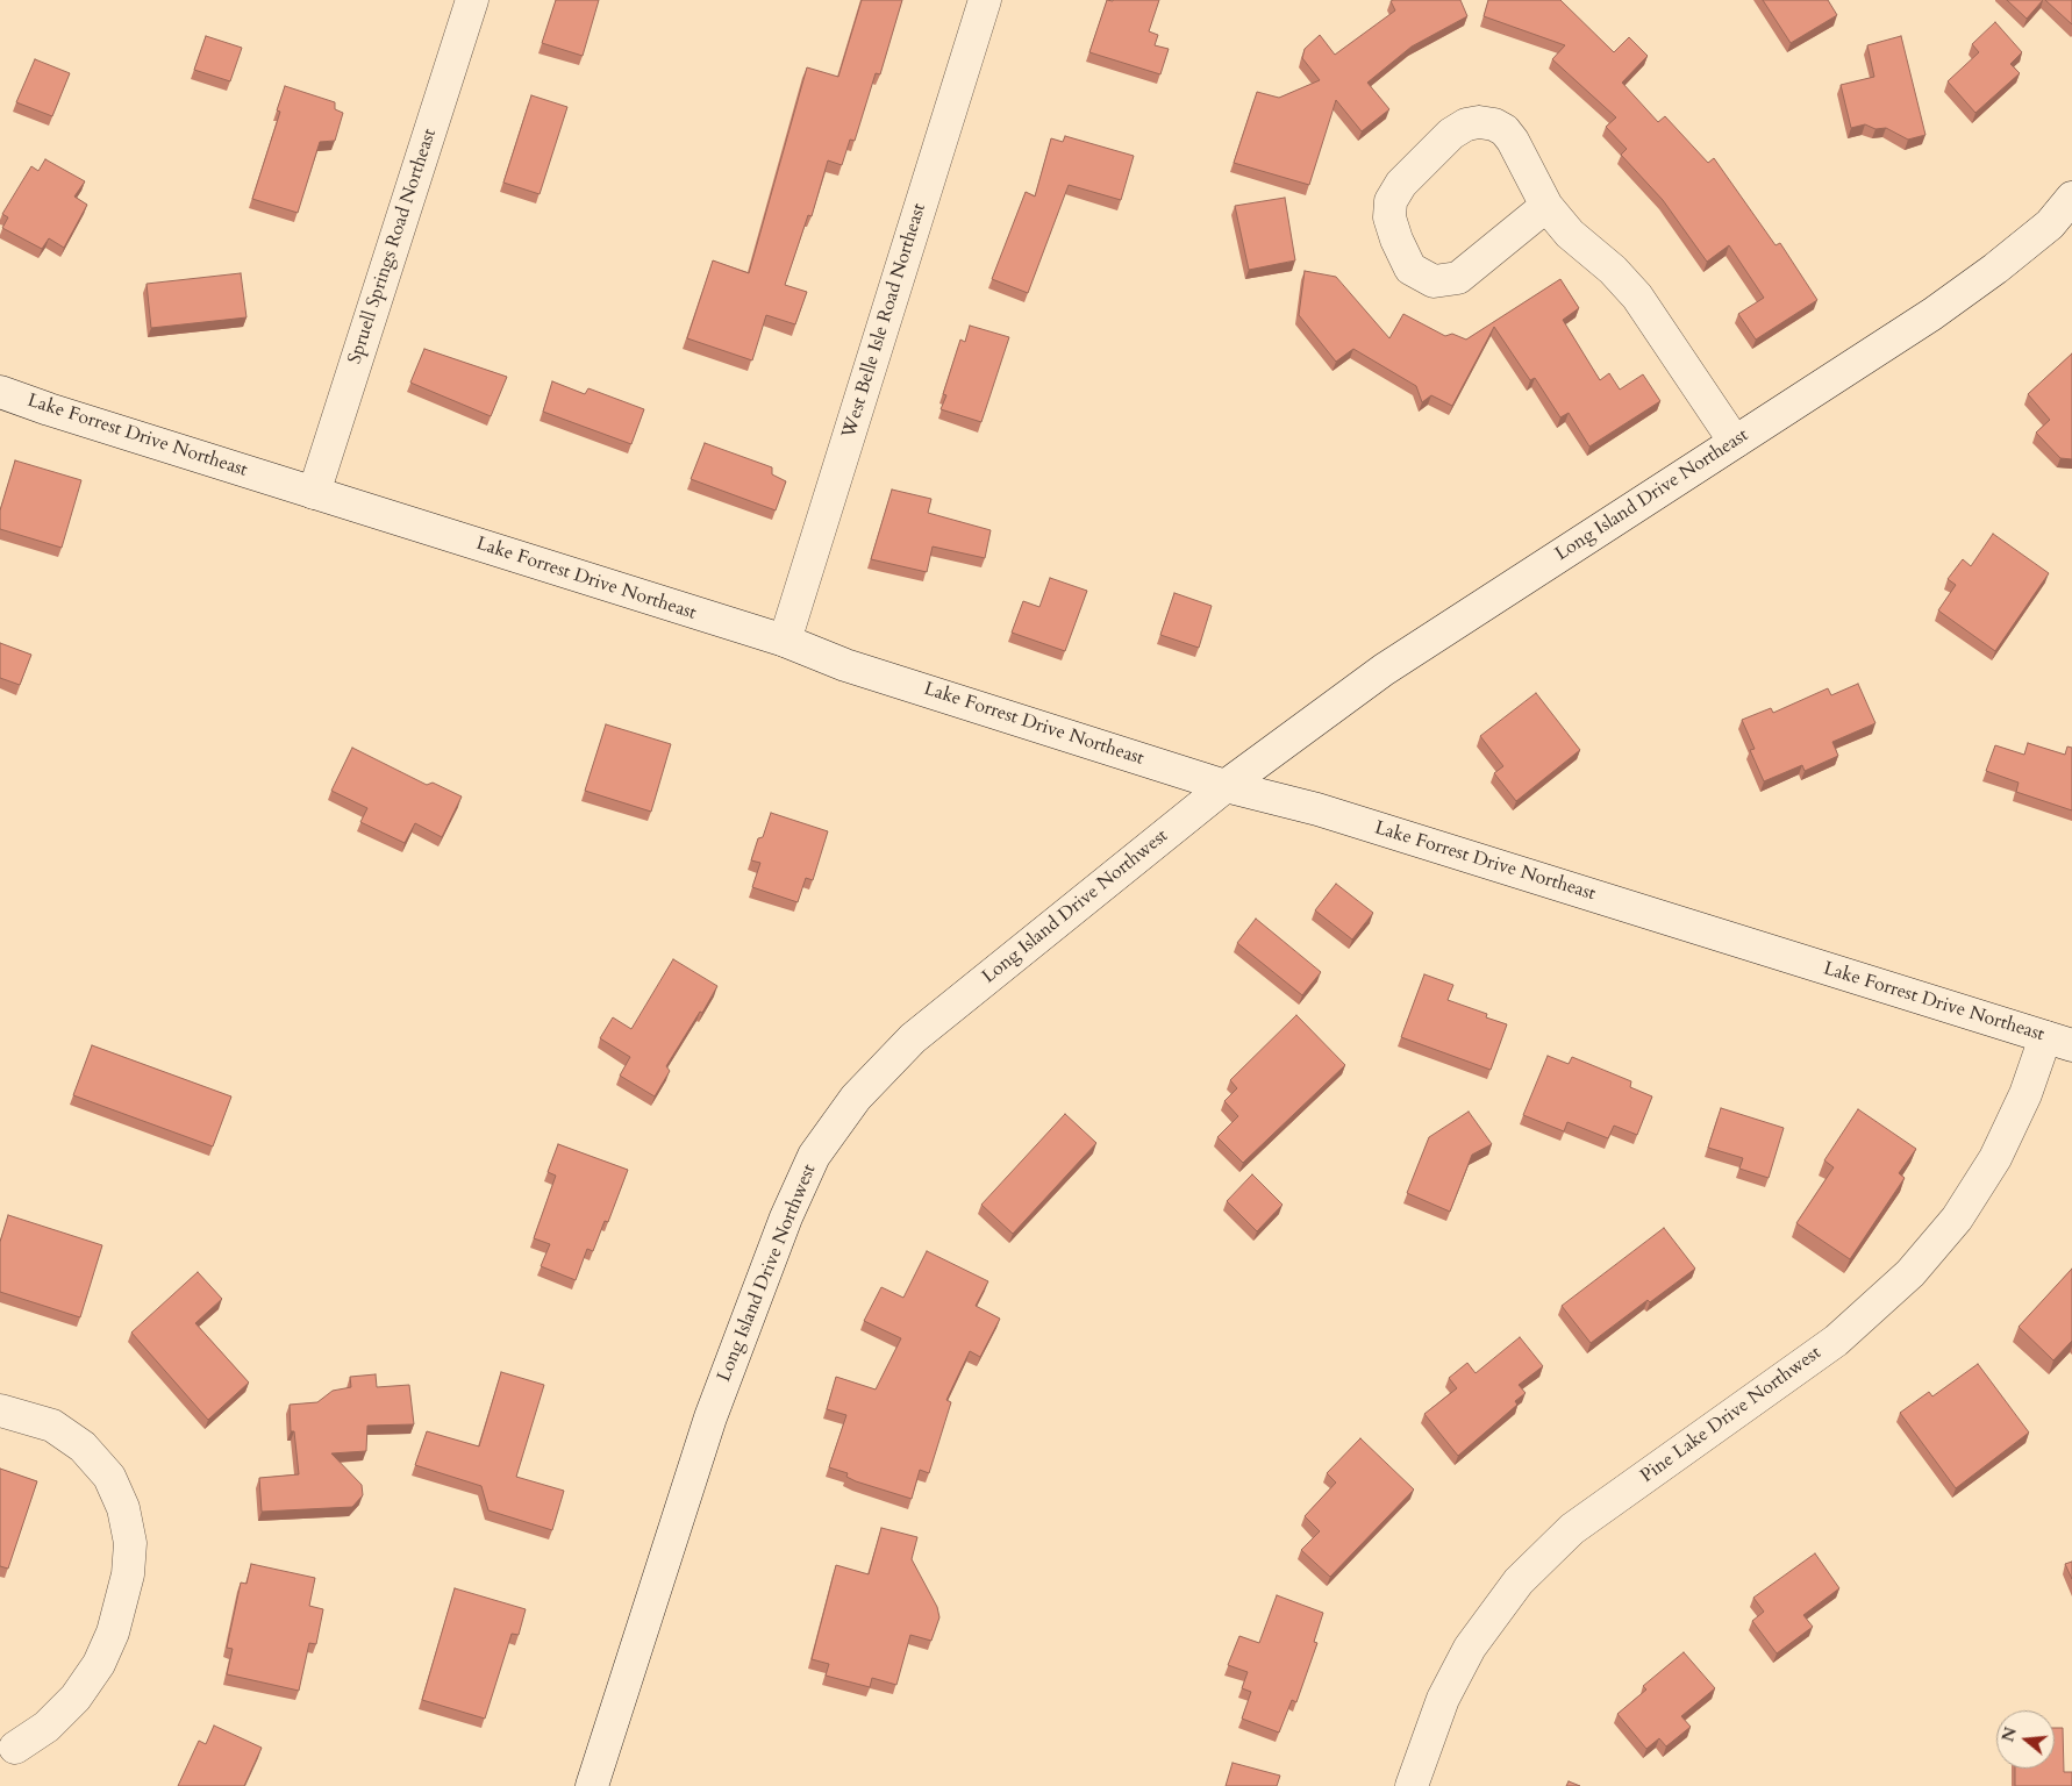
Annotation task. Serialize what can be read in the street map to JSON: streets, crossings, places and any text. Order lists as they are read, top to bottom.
{
  "streets": {
    "street": [
      "Spruell Springs Road Northeast",
      "West Belle Isle Road Northeast",
      "Lake Forrest Drive Northeast",
      "Long Island Drive Northeast",
      "Long Island Drive Northwest",
      "Pine Lake Drive Northwest"
    ]
  },
  "crossings": [
    ["Spruell Springs Road Northeast", "Lake Forrest Drive Northeast"],
    ["West Belle Isle Road Northeast", "Lake Forrest Drive Northeast"],
    ["Lake Forrest Drive Northeast", "Long Island Drive Northeast"],
    ["Lake Forrest Drive Northeast", "Long Island Drive Northwest"],
    ["Lake Forrest Drive Northeast", "Pine Lake Drive Northwest"],
    ["Long Island Drive Northeast", "Long Island Drive Northwest"]
  ],
  "north": "left"
}
